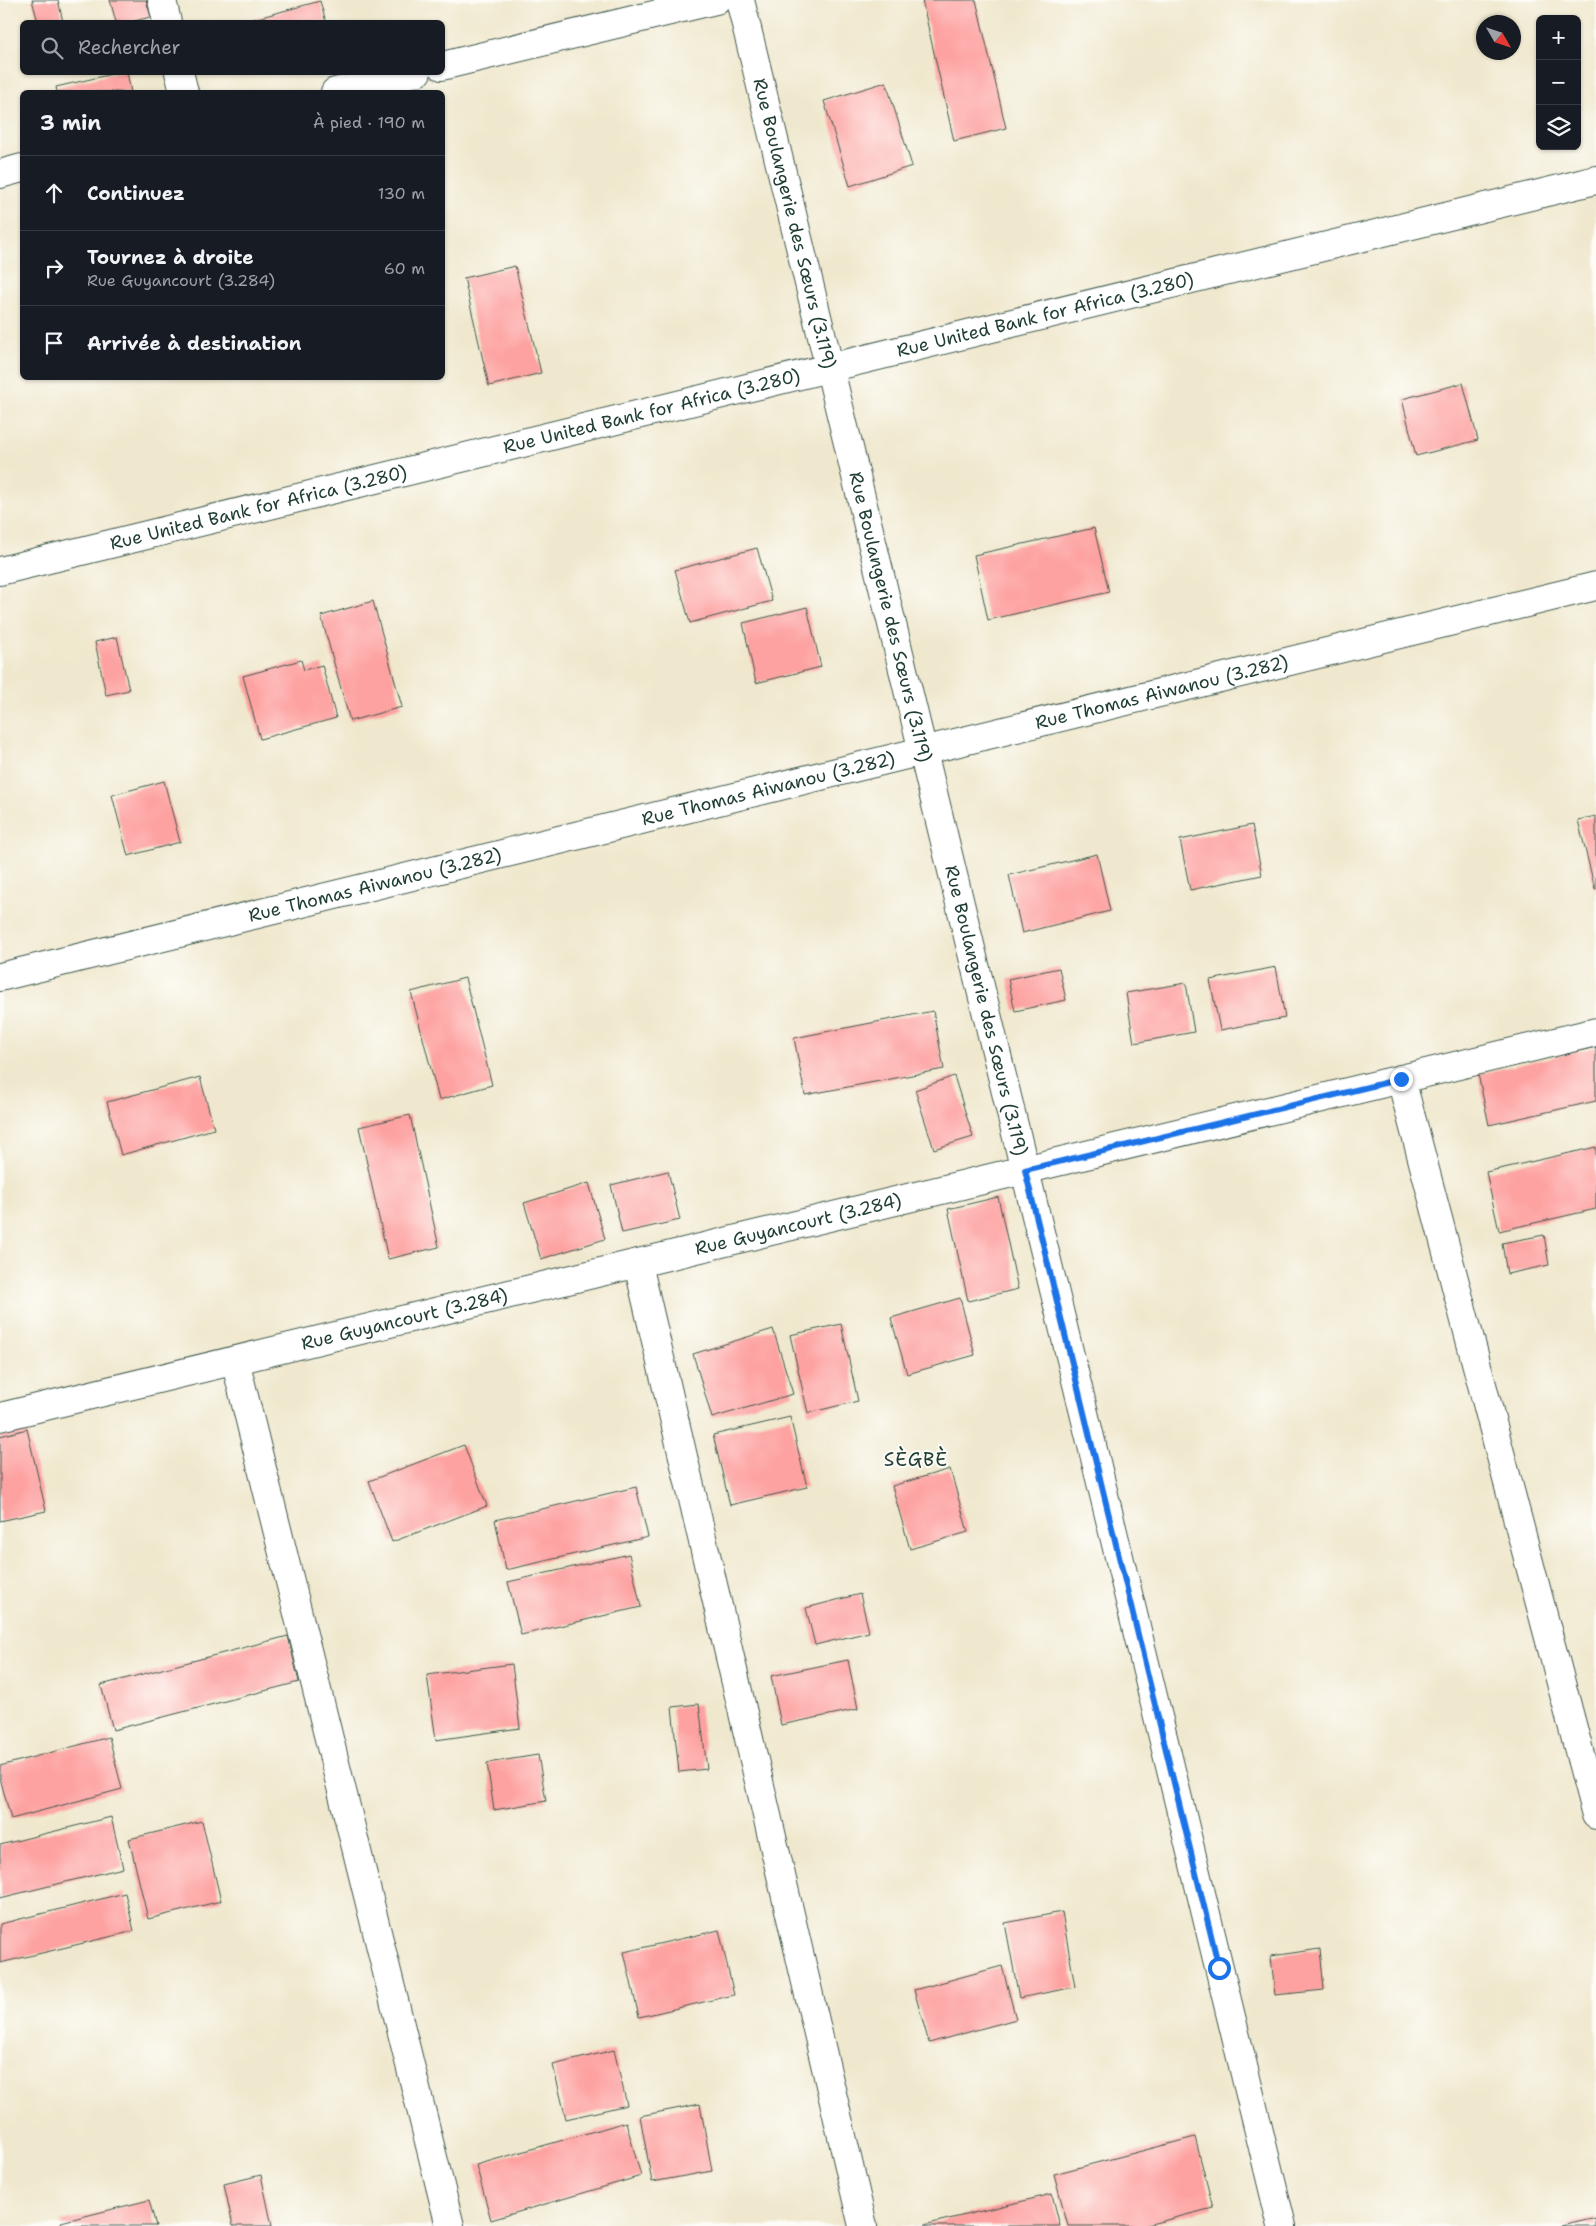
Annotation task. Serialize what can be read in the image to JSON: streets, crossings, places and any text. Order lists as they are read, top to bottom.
{
  "streets": {
    "street": [
      "Rue Boulangerie des Sœurs (3.119)",
      "Rue United Bank for Africa (3.280)",
      "Rue Thomas Aiwanou (3.282)",
      "Rue Guyancourt (3.284)"
    ]
  },
  "crossings": [
    ["Rue Boulangerie des Sœurs (3.119)", "Rue United Bank for Africa (3.280)"],
    ["Rue Boulangerie des Sœurs (3.119)", "Rue Thomas Aiwanou (3.282)"],
    ["Rue Boulangerie des Sœurs (3.119)", "Rue Guyancourt (3.284)"]
  ],
  "districts": ["SÈGBÈ"],
  "north": "bottom right",
  "page": {
    "map_buttons": ["+", "−"],
    "search": "Rechercher",
    "heading": ["3 min", "À pied · 190 m"],
    "list": [
      ["Continuez", "130 m"],
      ["Tournez à droite", "Rue Guyancourt (3.284)", "60 m"],
      "Arrivée à destination"
    ]
  }
}
